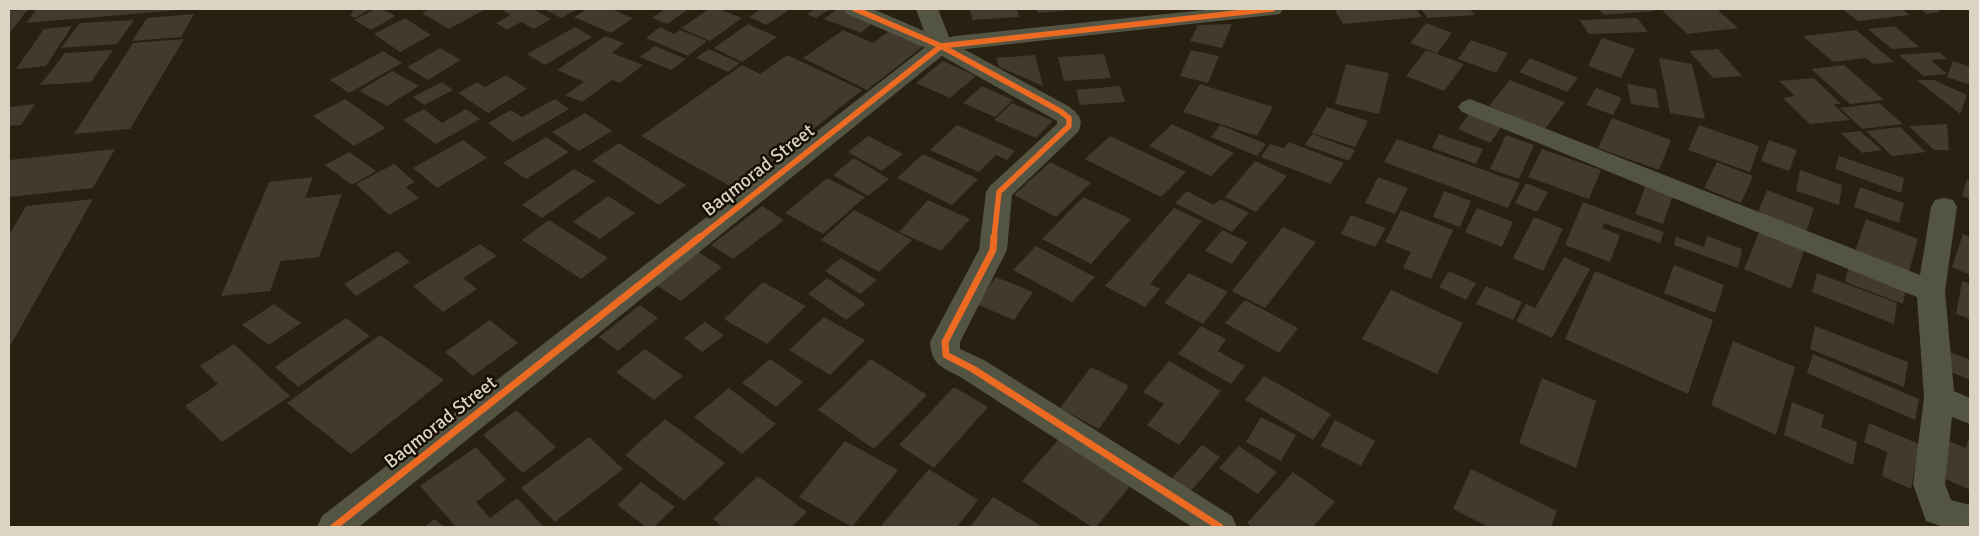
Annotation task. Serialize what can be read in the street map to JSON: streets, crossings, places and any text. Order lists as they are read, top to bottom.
{
  "streets": {
    "street": ["Baqmorad Street"]
  }
}
